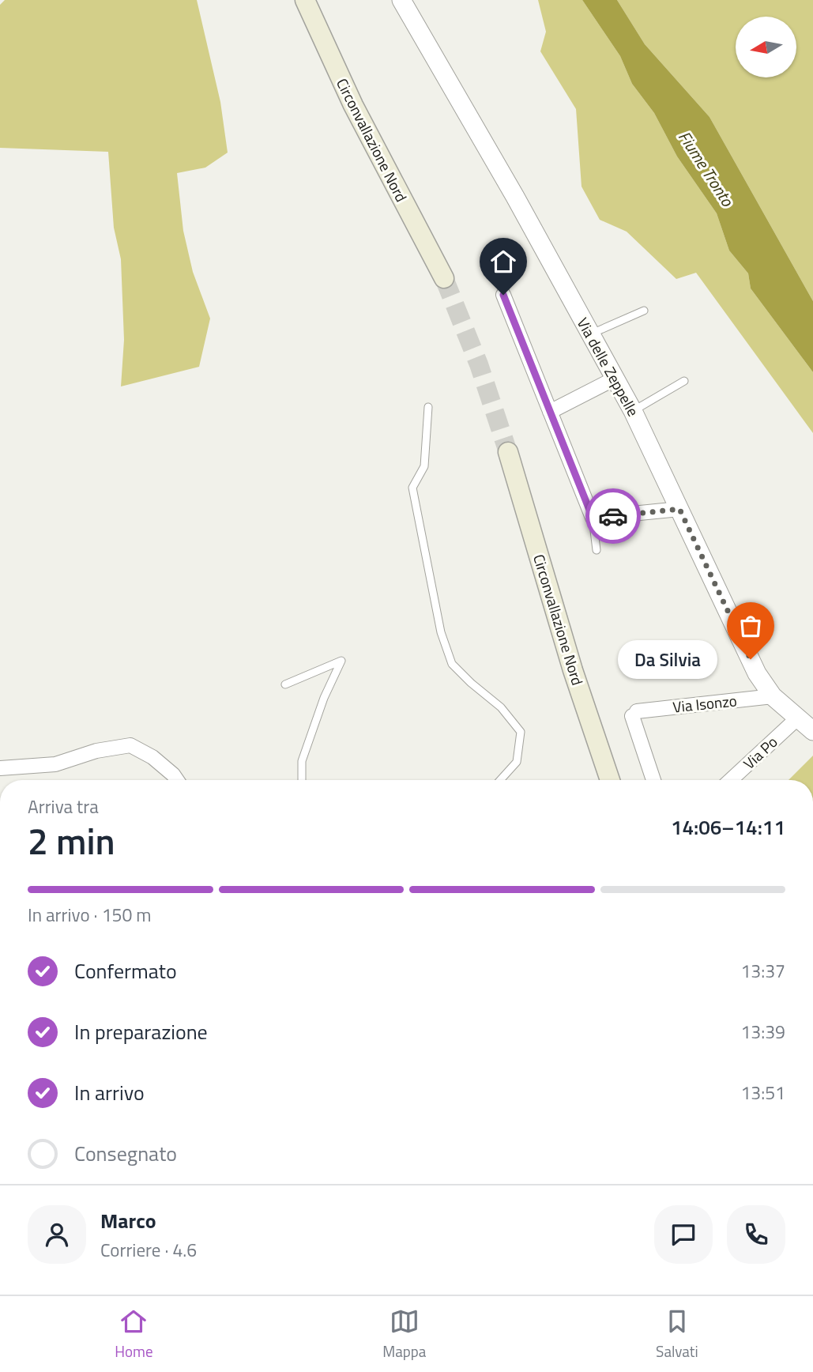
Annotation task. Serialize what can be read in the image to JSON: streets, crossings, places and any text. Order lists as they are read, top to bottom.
{
  "streets": {
    "main road": ["Circonvallazione Nord"],
    "street": ["Via delle Zeppelle", "Via Isonzo", "Via Po"]
  },
  "crossings": [
    ["Via delle Zeppelle", "Via Isonzo"],
    ["Via delle Zeppelle", "Via Po"]
  ],
  "water": ["Fiume Tronto"],
  "places": ["Da Silvia"],
  "north": "left",
  "page": {
    "bubble": "Da Silvia",
    "heading": ["2 min", "Arriva tra", "14:06–14:11"],
    "panel": ["Marco", "Corriere · 4.6"],
    "bar": "In arrivo · 150 m",
    "list": [
      ["Confermato", "13:37"],
      ["In preparazione", "13:39"],
      ["In arrivo", "13:51"],
      "Consegnato"
    ],
    "tabs": ["Home", "Mappa", "Salvati"]
  }
}
